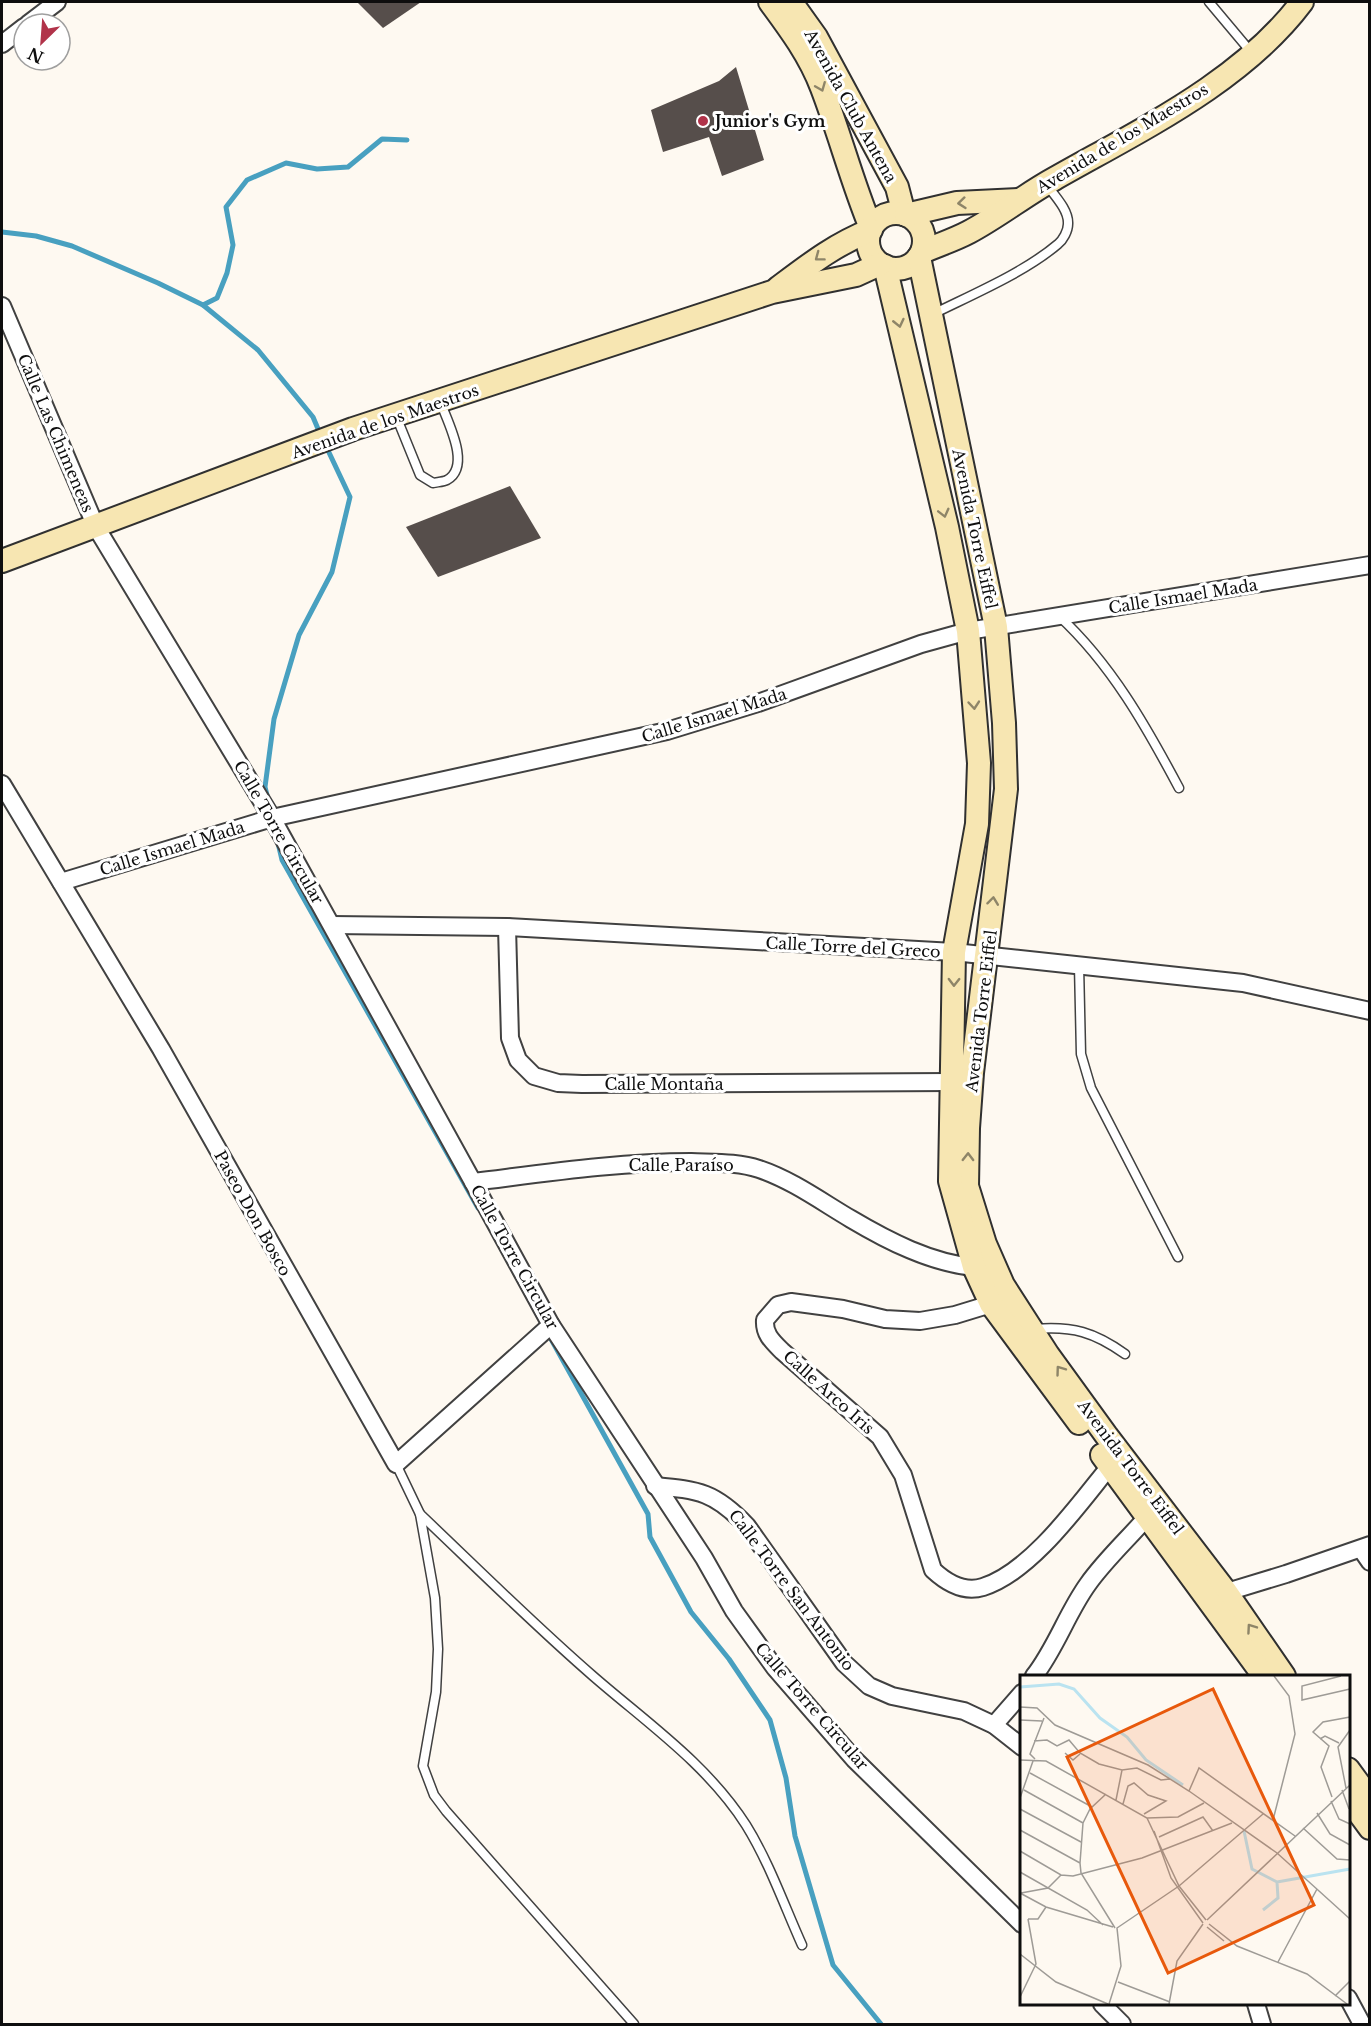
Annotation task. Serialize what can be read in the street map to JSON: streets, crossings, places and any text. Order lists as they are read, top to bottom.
{
  "streets": {
    "street": [
      "Avenida Club Antena",
      "Avenida de los Maestros",
      "Calle Las Chimeneas",
      "Avenida Torre Eiffel",
      "Calle Ismael Mada",
      "Calle Torre Circular",
      "Calle Torre del Greco",
      "Calle Montaña",
      "Calle Paraíso",
      "Paseo Don Bosco",
      "Calle Arco Iris",
      "Calle Torre San Antonio"
    ]
  },
  "crossings": [
    ["Avenida Club Antena", "Avenida de los Maestros"],
    ["Avenida Club Antena", "Avenida Torre Eiffel"],
    ["Avenida de los Maestros", "Calle Las Chimeneas"],
    ["Avenida de los Maestros", "Avenida Torre Eiffel"],
    ["Avenida de los Maestros", "Calle Torre Circular"],
    ["Calle Las Chimeneas", "Calle Torre Circular"],
    ["Avenida Torre Eiffel", "Calle Ismael Mada"],
    ["Avenida Torre Eiffel", "Calle Torre del Greco"],
    ["Avenida Torre Eiffel", "Calle Montaña"],
    ["Avenida Torre Eiffel", "Calle Paraíso"],
    ["Avenida Torre Eiffel", "Calle Arco Iris"],
    ["Calle Ismael Mada", "Calle Torre Circular"],
    ["Calle Ismael Mada", "Paseo Don Bosco"],
    ["Calle Torre Circular", "Calle Torre del Greco"],
    ["Calle Torre Circular", "Calle Paraíso"],
    ["Calle Torre Circular", "Calle Torre San Antonio"],
    ["Calle Torre del Greco", "Calle Montaña"]
  ],
  "places": ["Junior's Gym"],
  "north": "bottom left"
}
